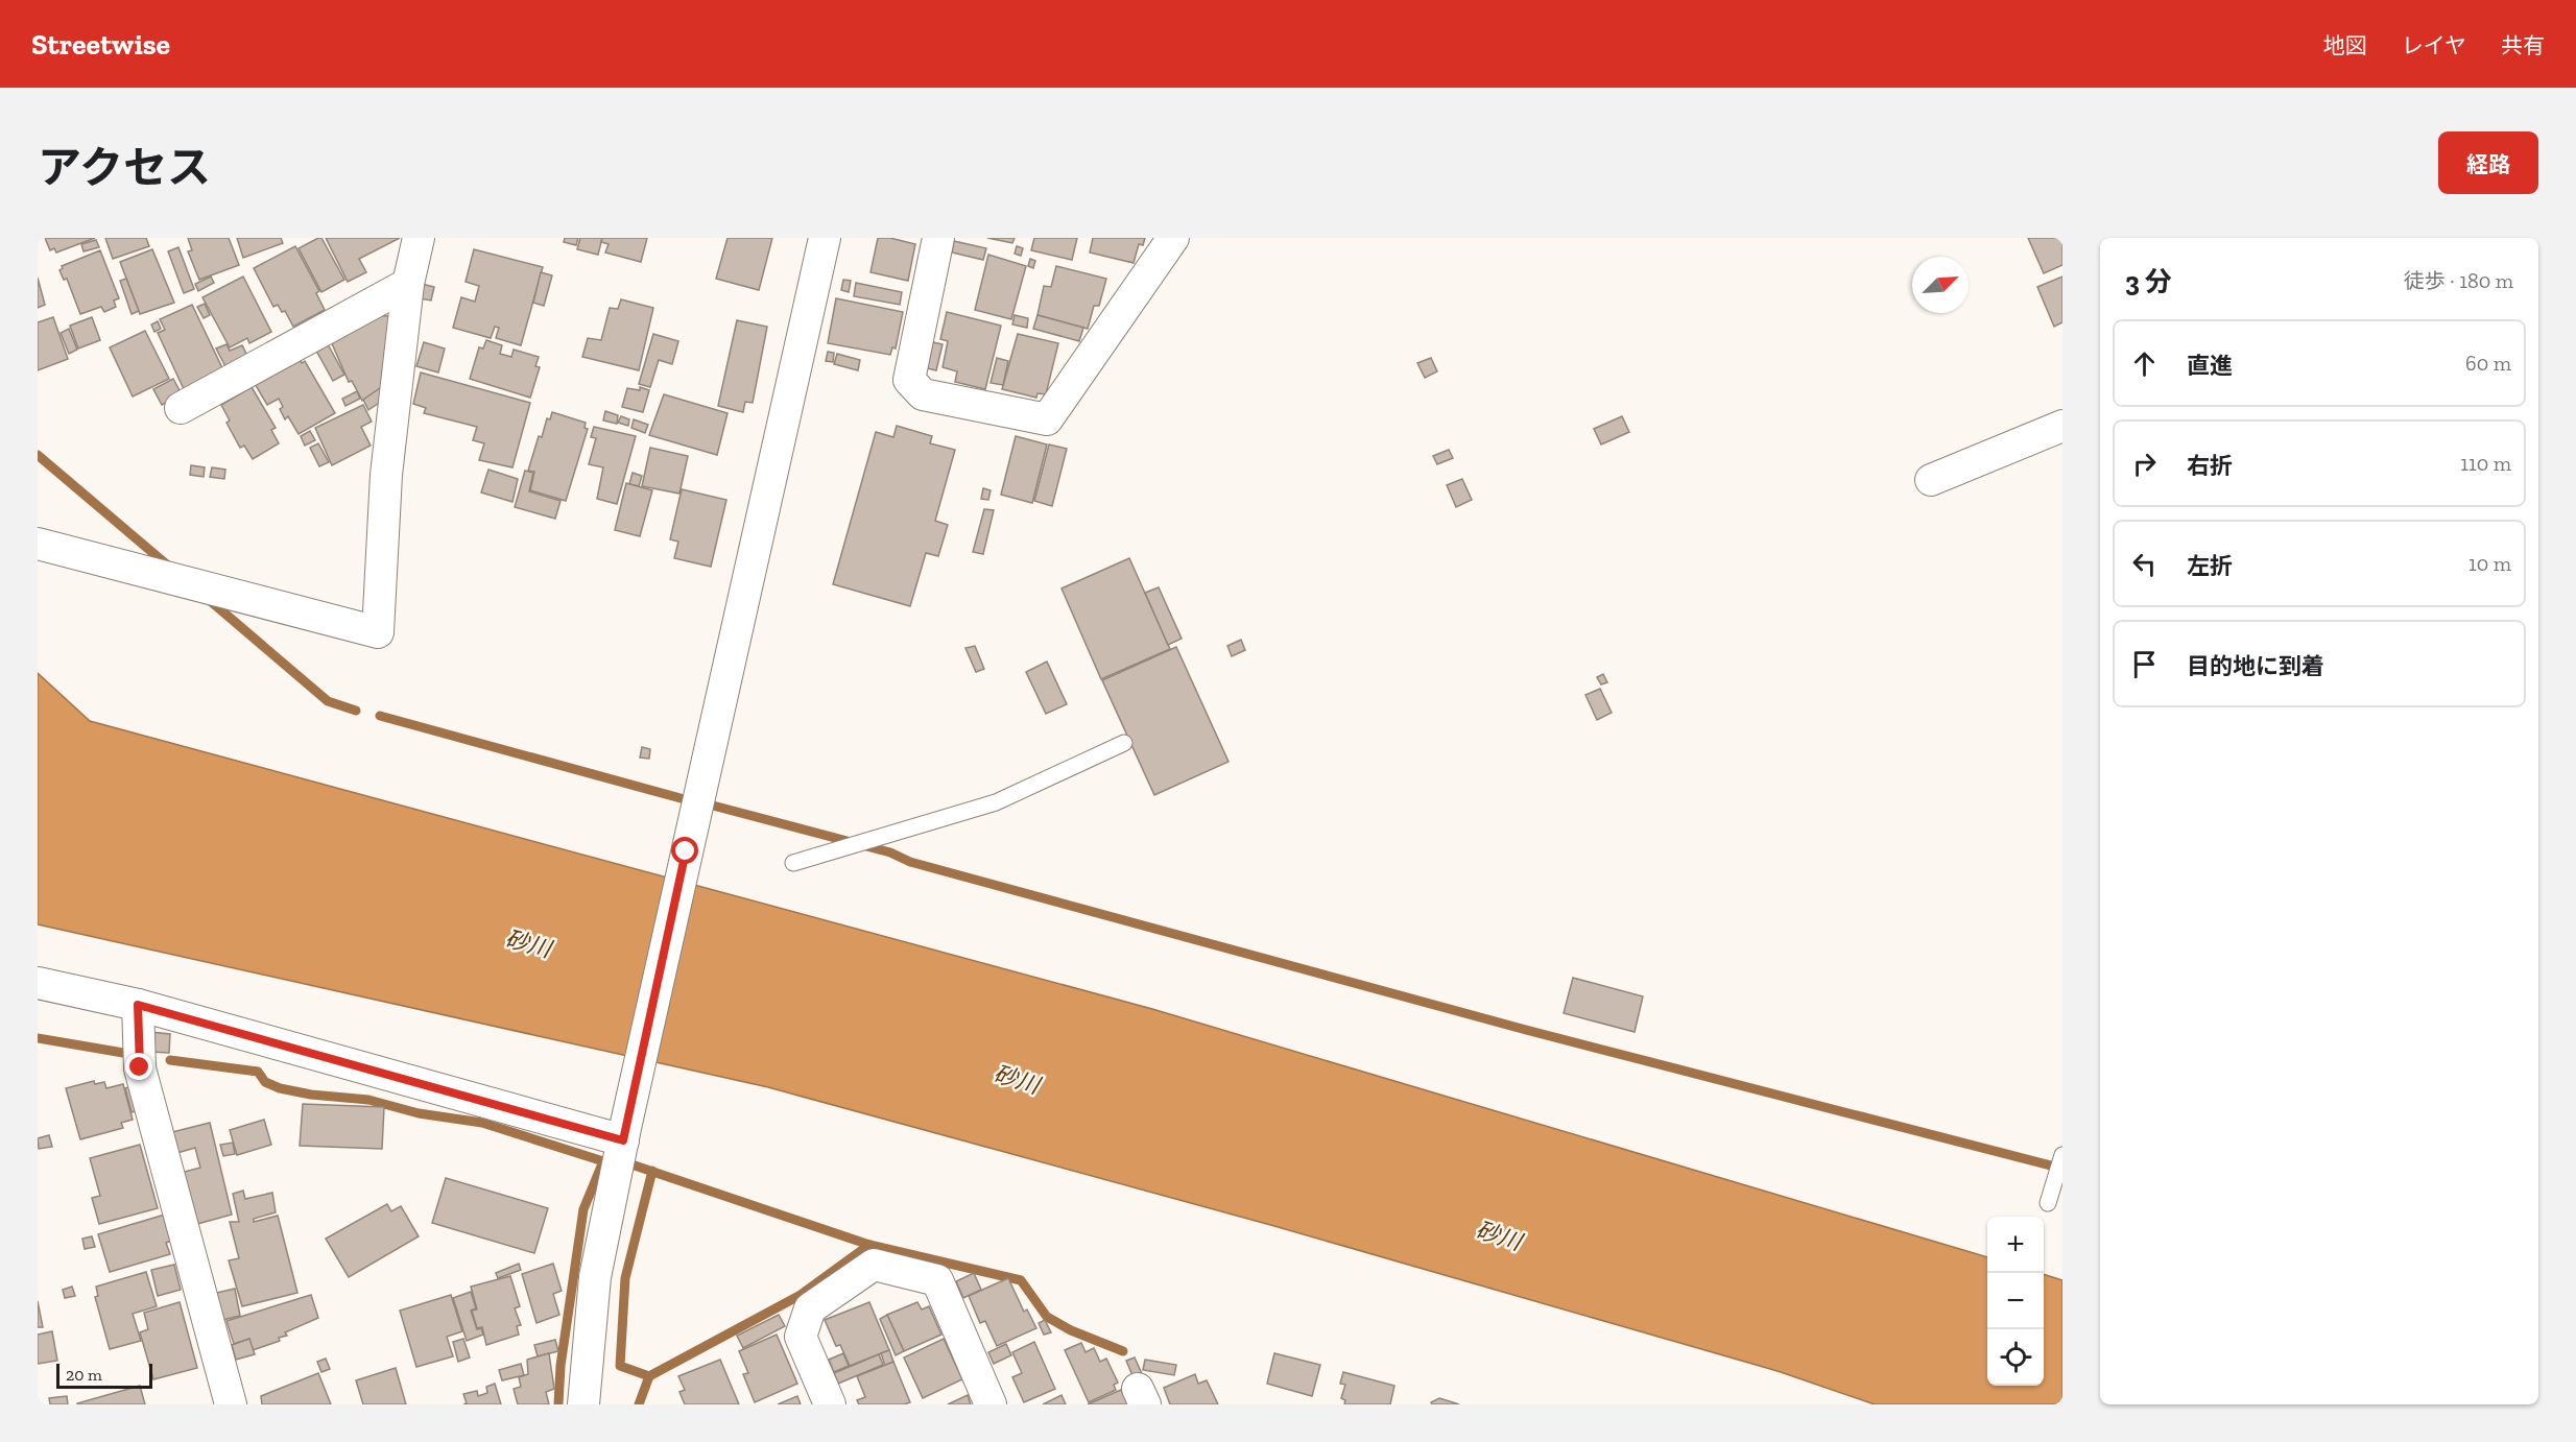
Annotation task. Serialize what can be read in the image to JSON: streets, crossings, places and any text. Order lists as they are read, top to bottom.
{
  "water": ["砂川"],
  "scale_bar": "20 m",
  "north": "top right",
  "page": {
    "header": "Streetwise",
    "nav": ["地図", "レイヤ", "共有"],
    "title": "アクセス",
    "buttons": "経路",
    "heading": ["3 分", "徒歩 · 180 m"],
    "list": [
      ["直進", "60 m"],
      ["右折", "110 m"],
      ["左折", "10 m"],
      "目的地に到着"
    ],
    "map_buttons": ["+", "−"],
    "scale": "20 m"
  }
}
